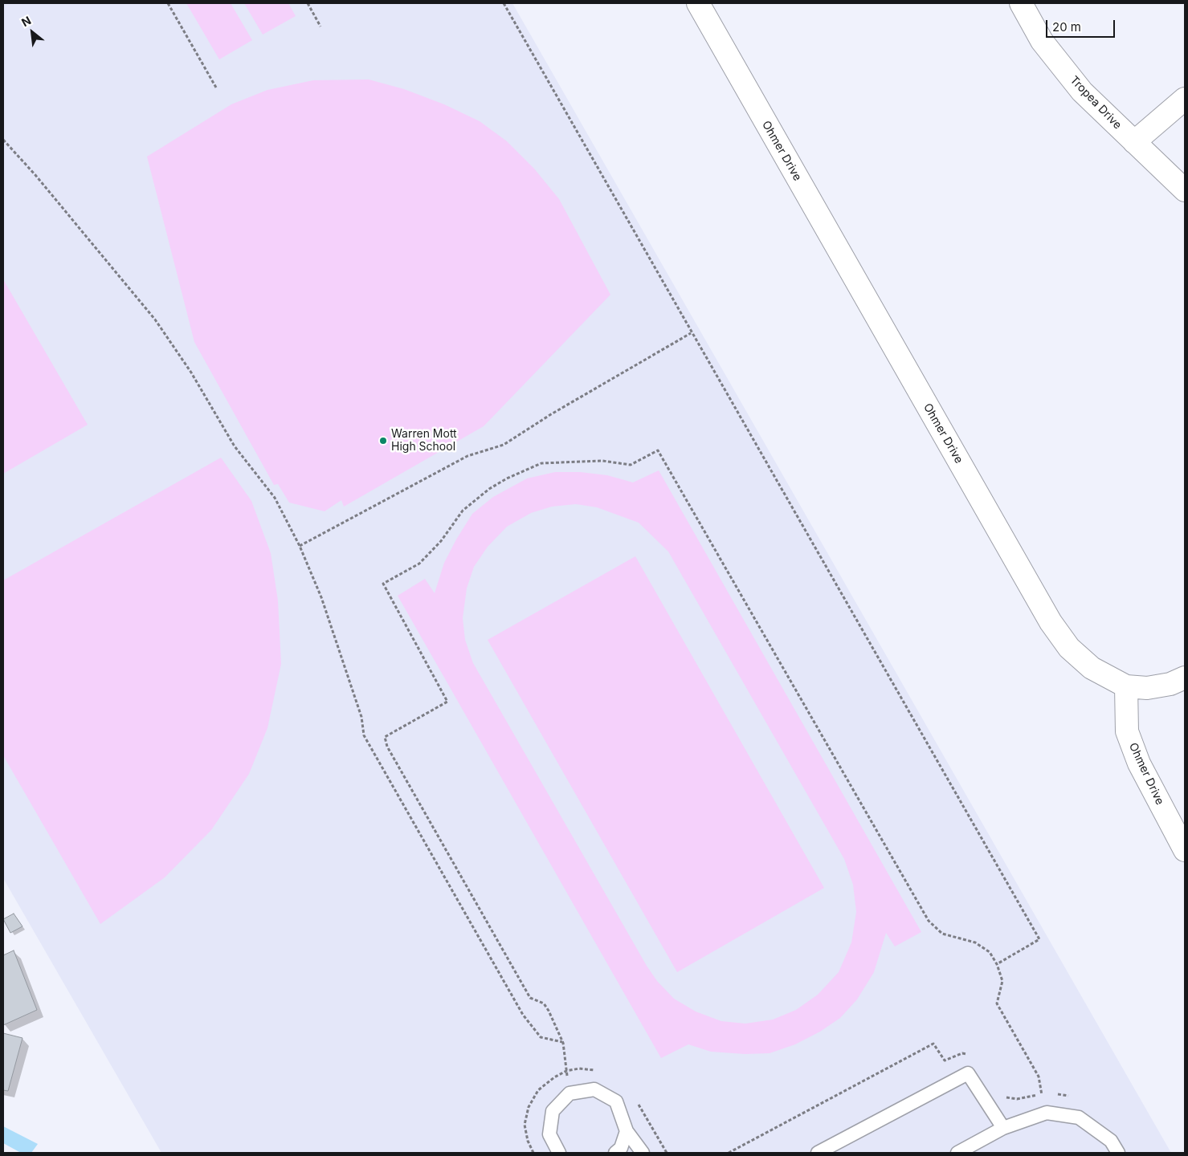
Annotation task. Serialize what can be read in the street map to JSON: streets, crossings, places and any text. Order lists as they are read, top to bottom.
{
  "streets": {
    "street": ["Tropea Drive", "Ohmer Drive"]
  },
  "places": ["Warren Mott High School"],
  "scale_bar": "20 m",
  "north": "top left"
}
